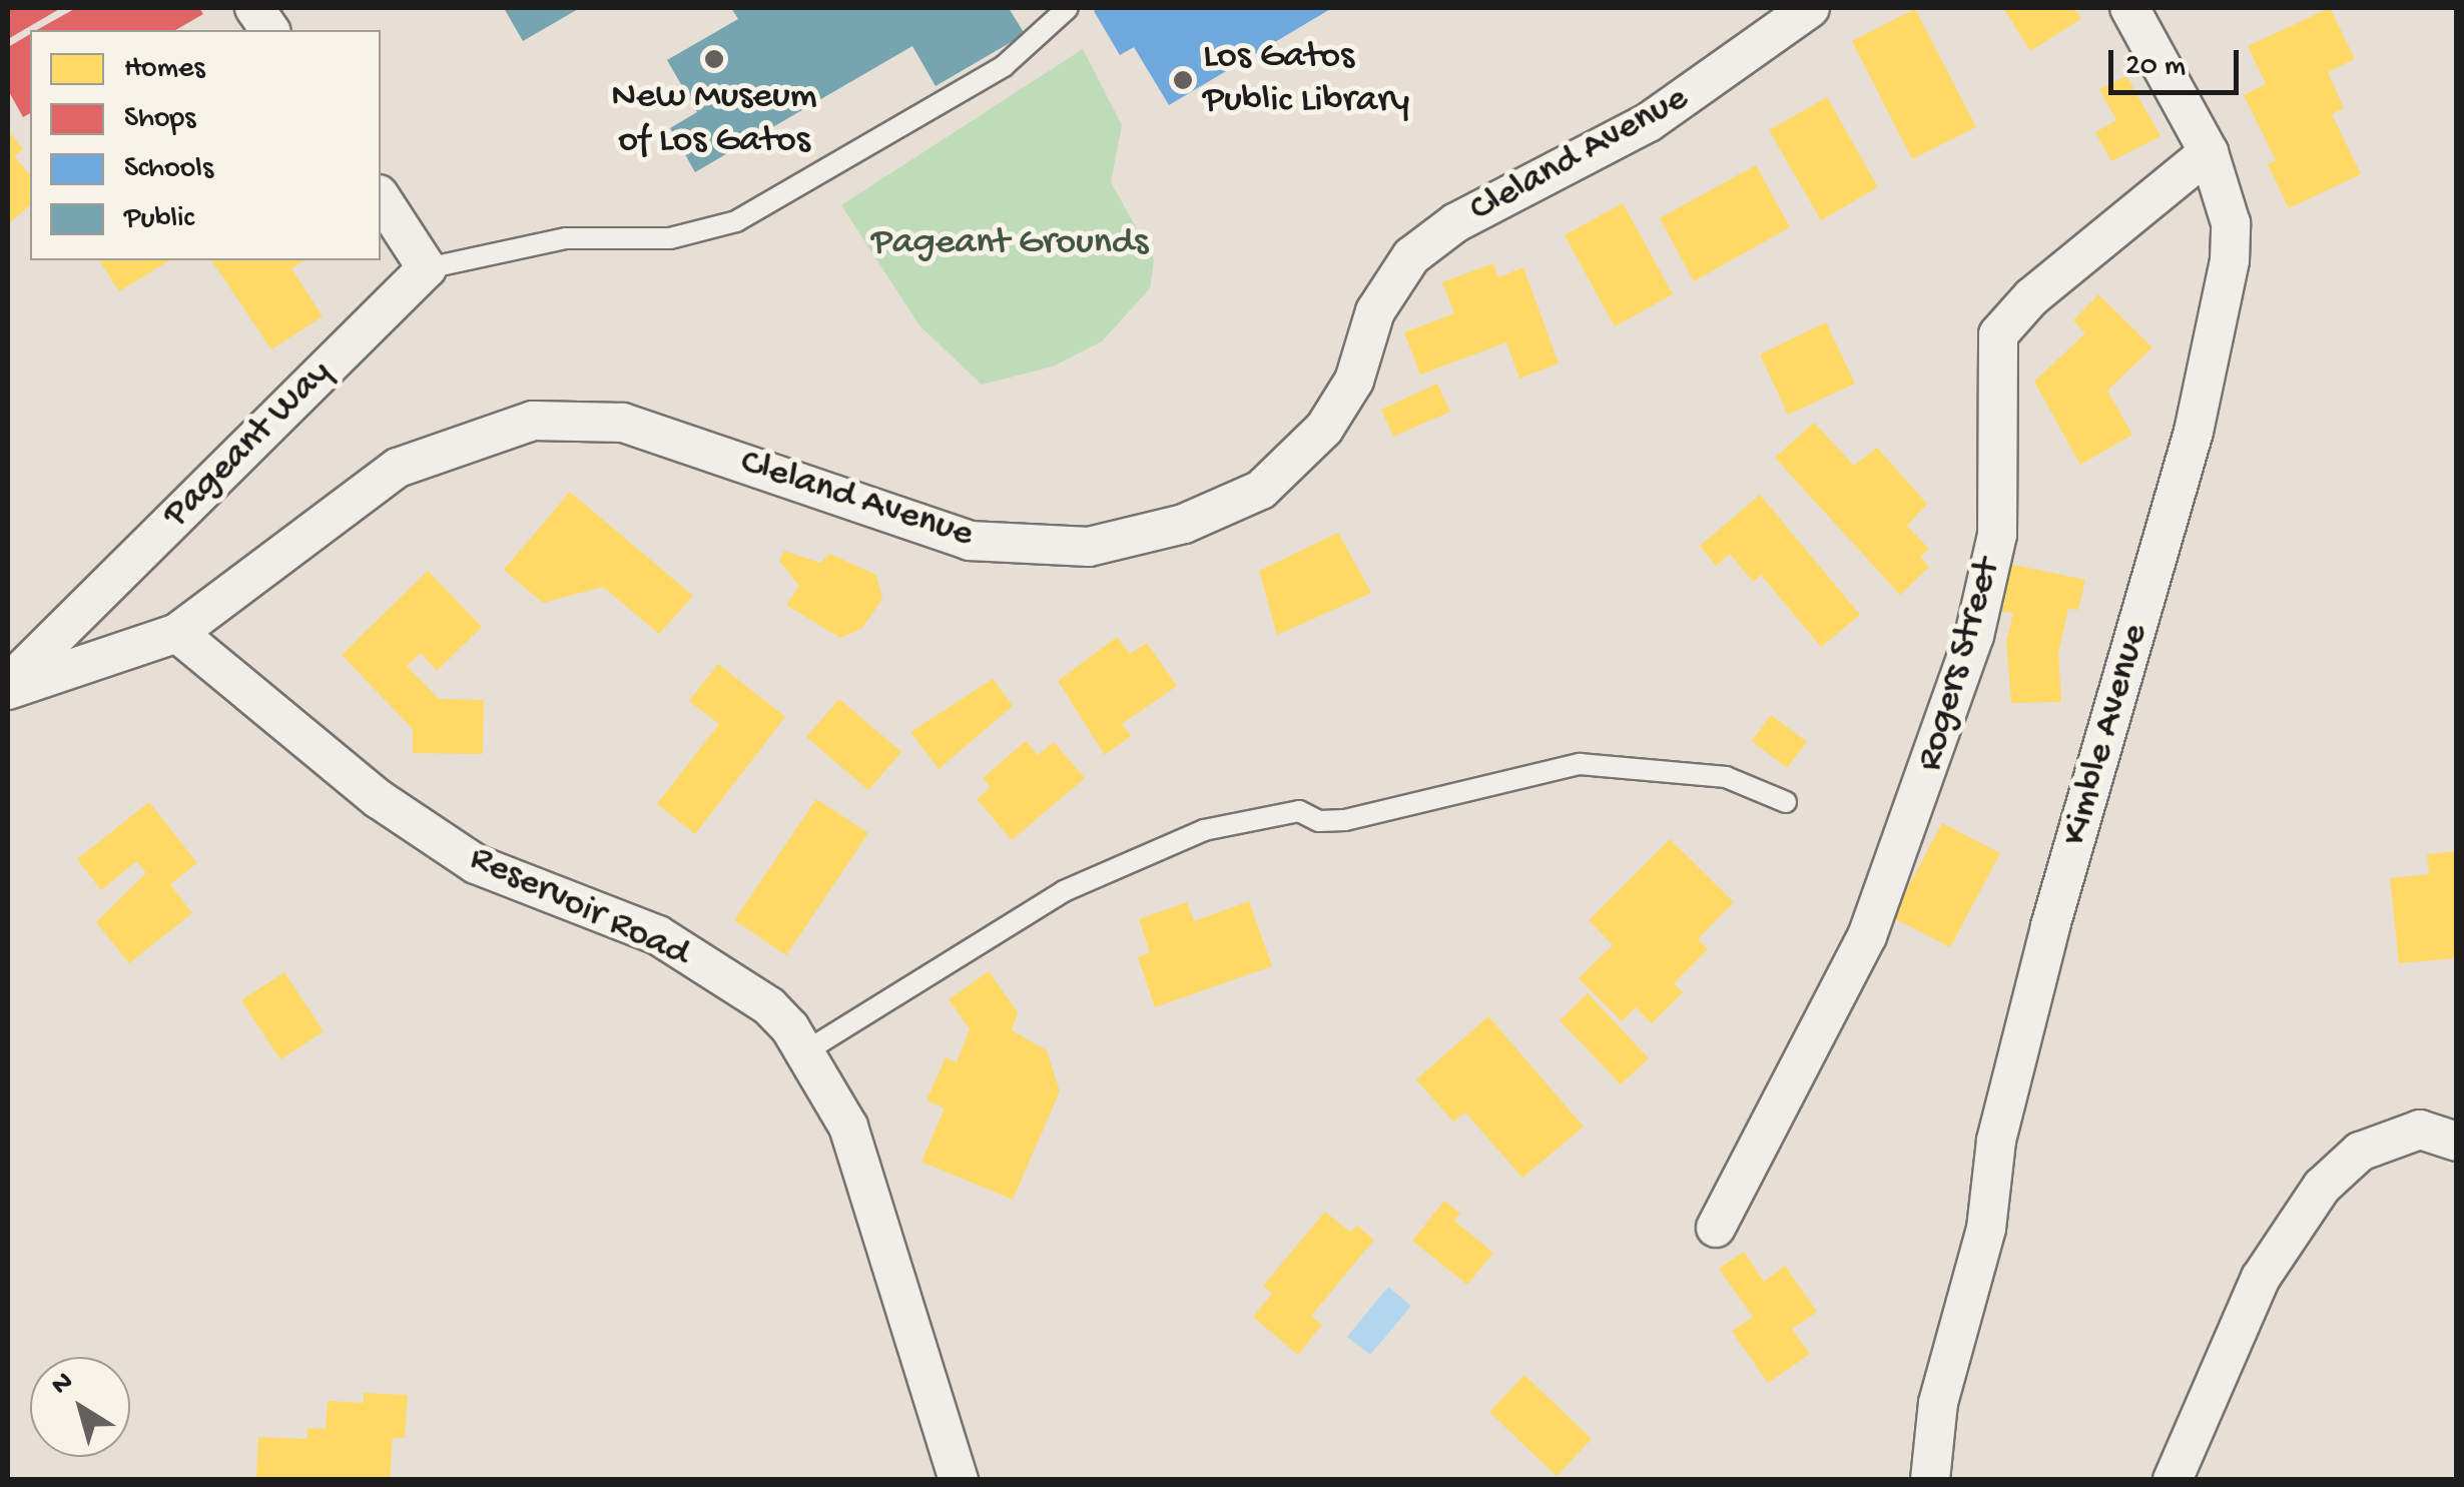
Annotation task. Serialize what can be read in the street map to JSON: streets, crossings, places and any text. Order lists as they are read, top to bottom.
{
  "streets": {
    "street": [
      "Cleland Avenue",
      "Pageant Way",
      "Rogers Street",
      "Kimble Avenue",
      "Reservoir Road"
    ]
  },
  "crossings": [
    ["Cleland Avenue", "Pageant Way"],
    ["Cleland Avenue", "Reservoir Road"],
    ["Rogers Street", "Kimble Avenue"]
  ],
  "parks": ["Pageant Grounds"],
  "places": ["New Museum of Los Gatos", "Los Gatos Public Library"],
  "legend": [
    "Homes",
    "Shops",
    "Schools",
    "Public"
  ],
  "scale_bar": "20 m",
  "north": "top left"
}
